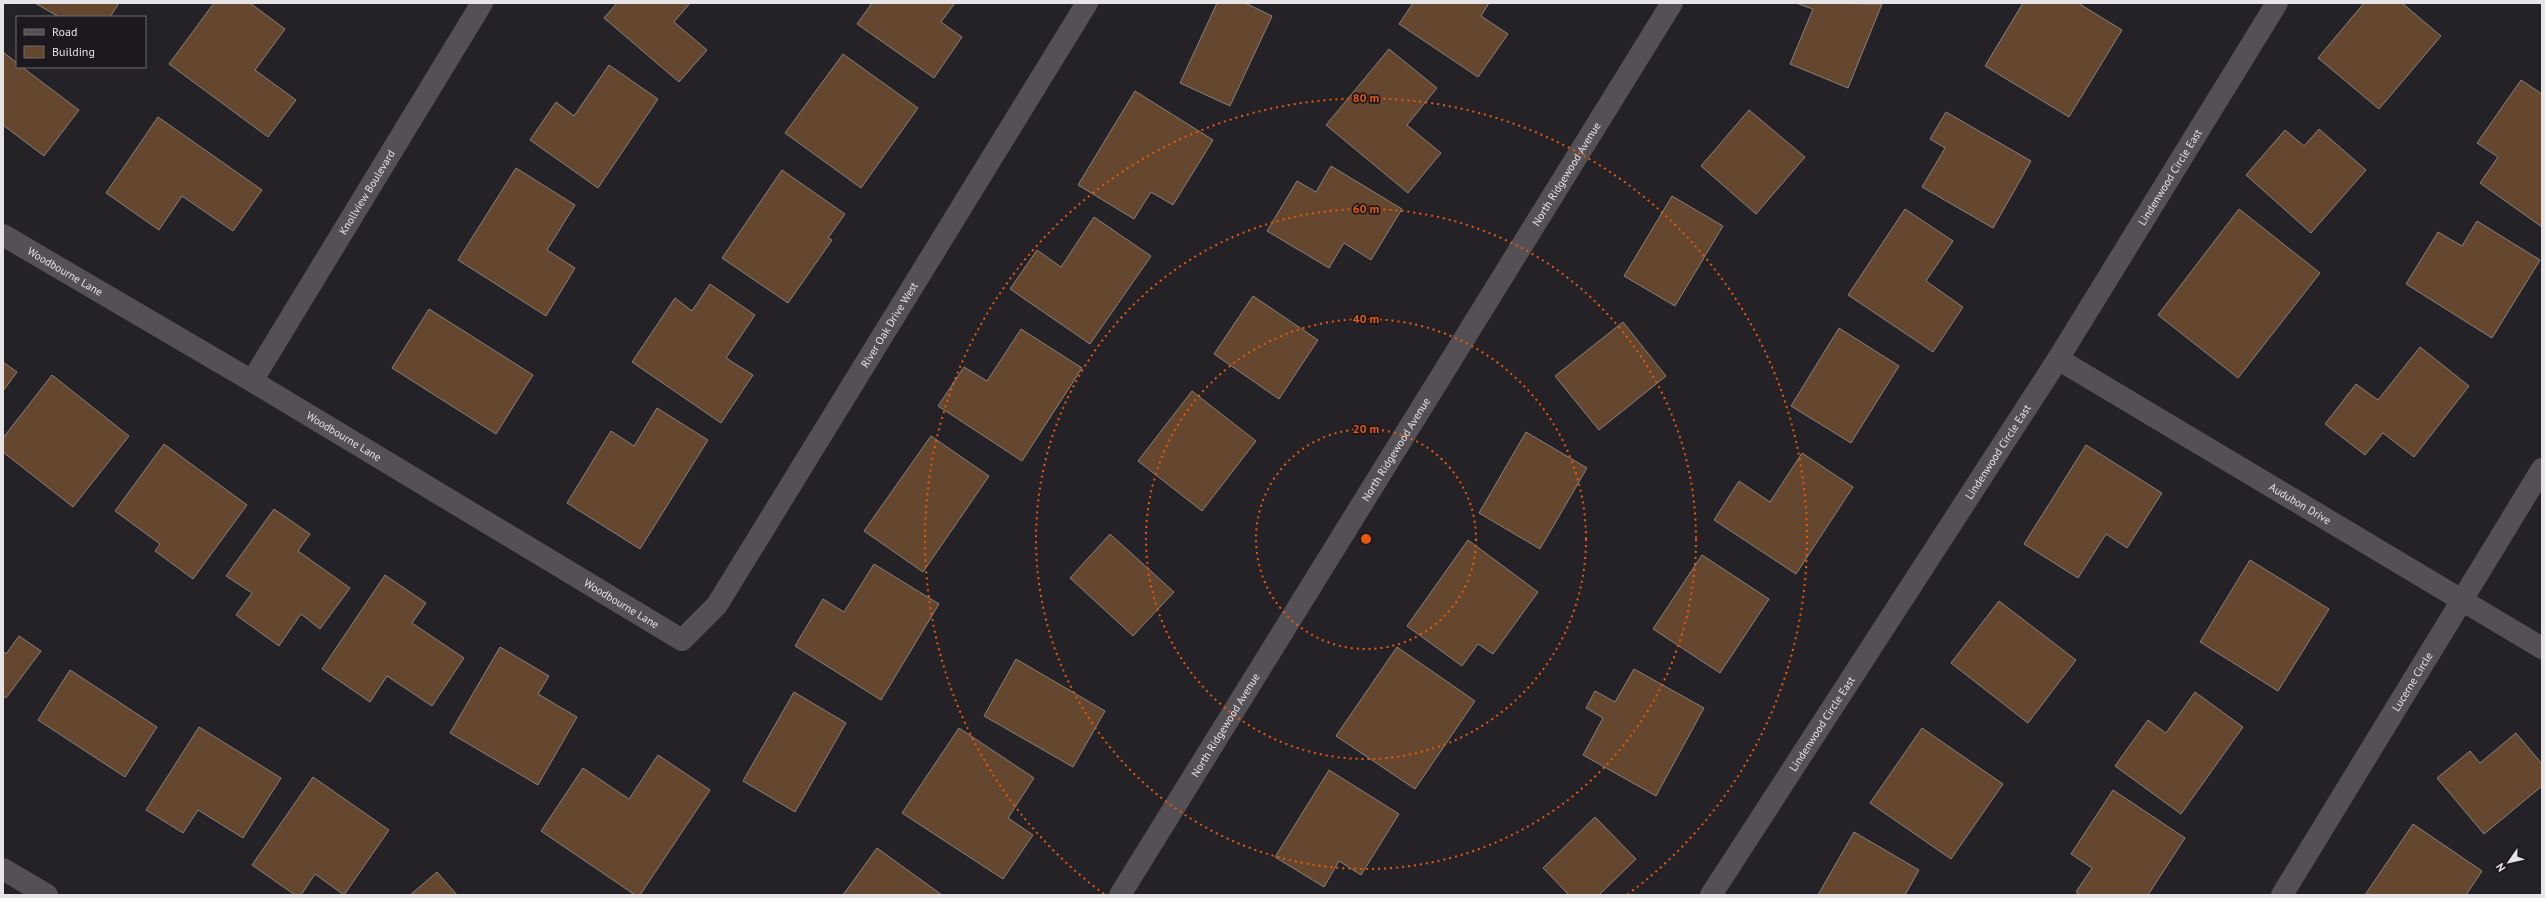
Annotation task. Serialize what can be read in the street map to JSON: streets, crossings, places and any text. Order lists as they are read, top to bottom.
{
  "streets": {
    "street": [
      "North Ridgewood Avenue",
      "Lindenwood Circle East",
      "Knollview Boulevard",
      "Woodbourne Lane",
      "River Oak Drive West",
      "Audubon Drive",
      "Lucerne Circle"
    ]
  },
  "crossings": [
    ["Lindenwood Circle East", "Audubon Drive"],
    ["Knollview Boulevard", "Woodbourne Lane"],
    ["Woodbourne Lane", "River Oak Drive West"],
    ["Audubon Drive", "Lucerne Circle"]
  ],
  "legend": ["Road", "Building"],
  "north": "bottom left",
  "rings": [
    "80 m",
    "60 m",
    "40 m",
    "20 m"
  ]
}
